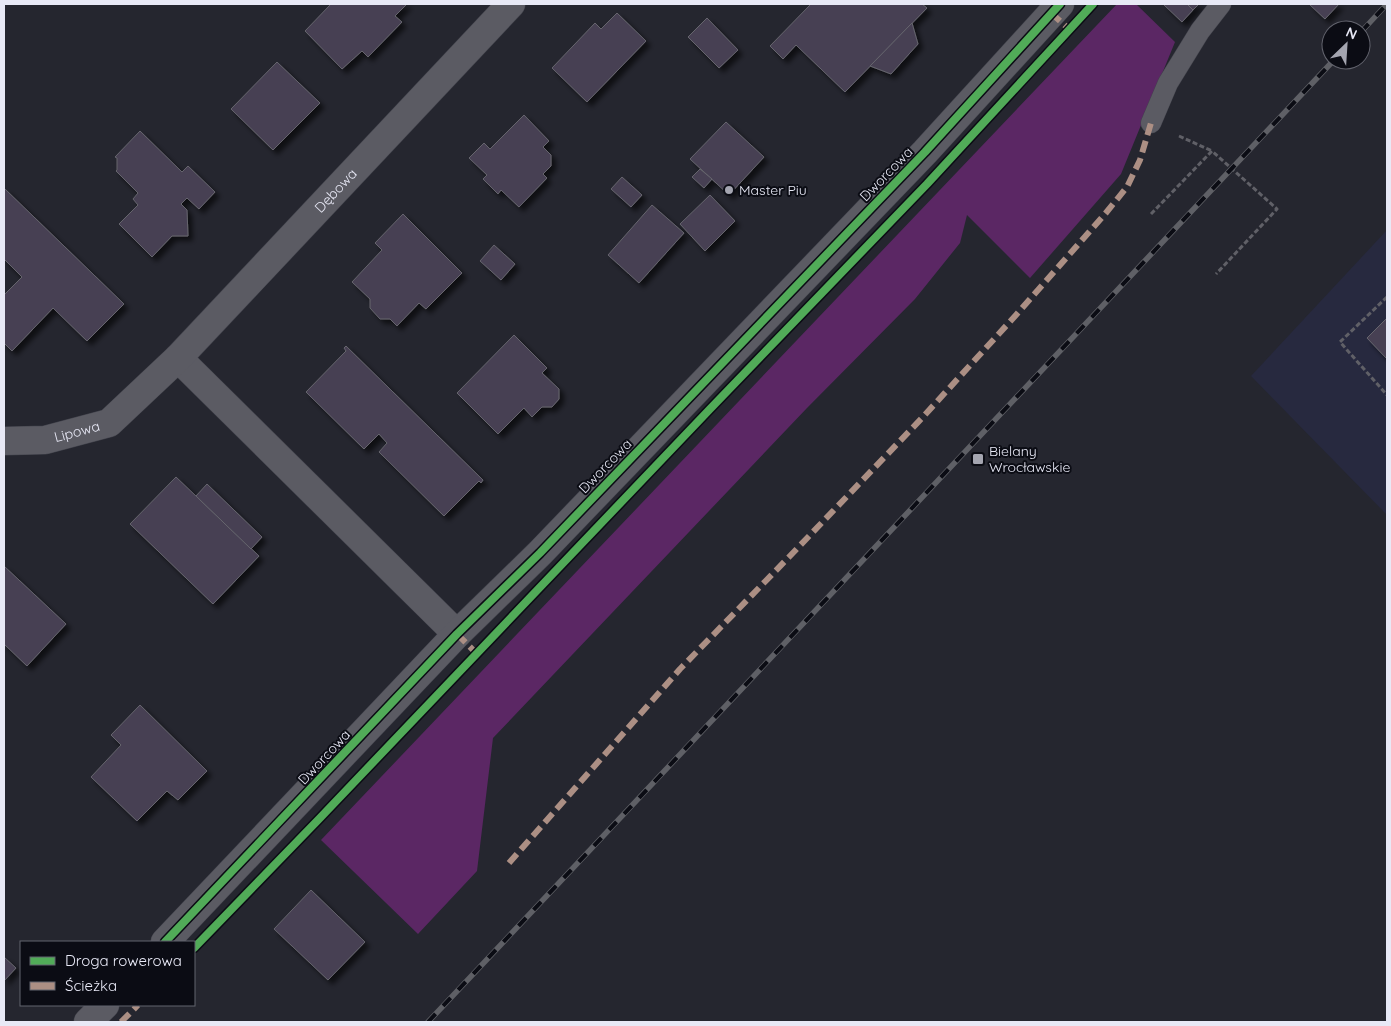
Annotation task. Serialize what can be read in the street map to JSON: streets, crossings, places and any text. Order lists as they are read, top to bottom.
{
  "streets": {
    "street": ["Dworcowa", "Dębowa", "Lipowa"]
  },
  "crossings": [
    ["Dębowa", "Lipowa"]
  ],
  "places": {
    "other": ["Master Piu"],
    "transit": ["Bielany Wrocławskie"]
  },
  "legend": ["Droga rowerowa", "Ścieżka"],
  "north": "top right"
}
